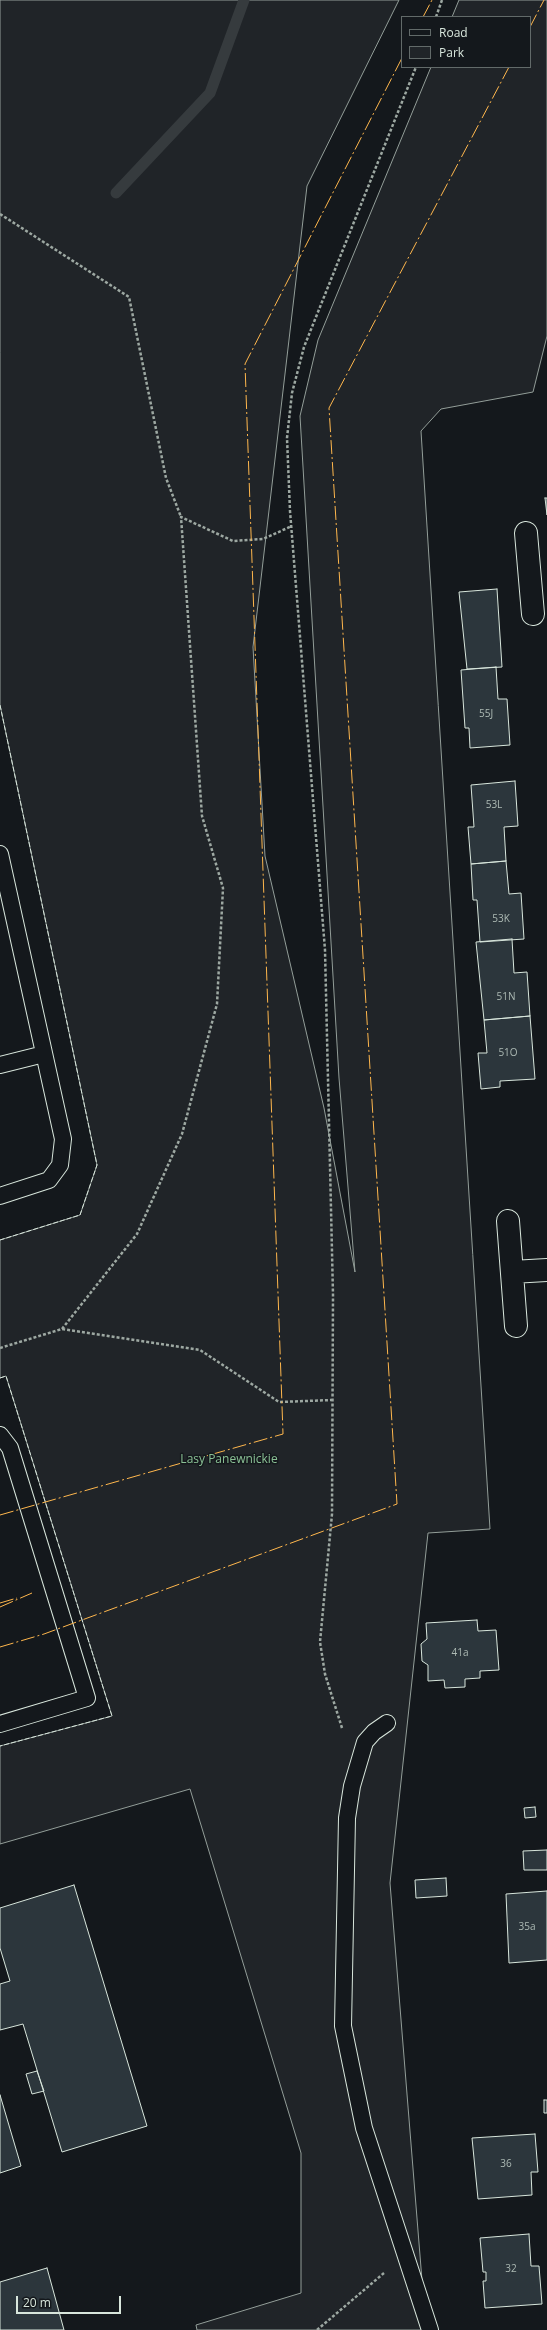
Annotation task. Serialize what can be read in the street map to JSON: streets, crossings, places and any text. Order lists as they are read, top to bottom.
{
  "parks": ["Lasy Panewnickie"],
  "house_numbers": [
    "55J",
    "53L",
    "53K",
    "51N",
    "51O",
    "41a",
    "35a",
    "36",
    "32"
  ],
  "legend": ["Road", "Park"],
  "scale_bar": "20 m"
}
